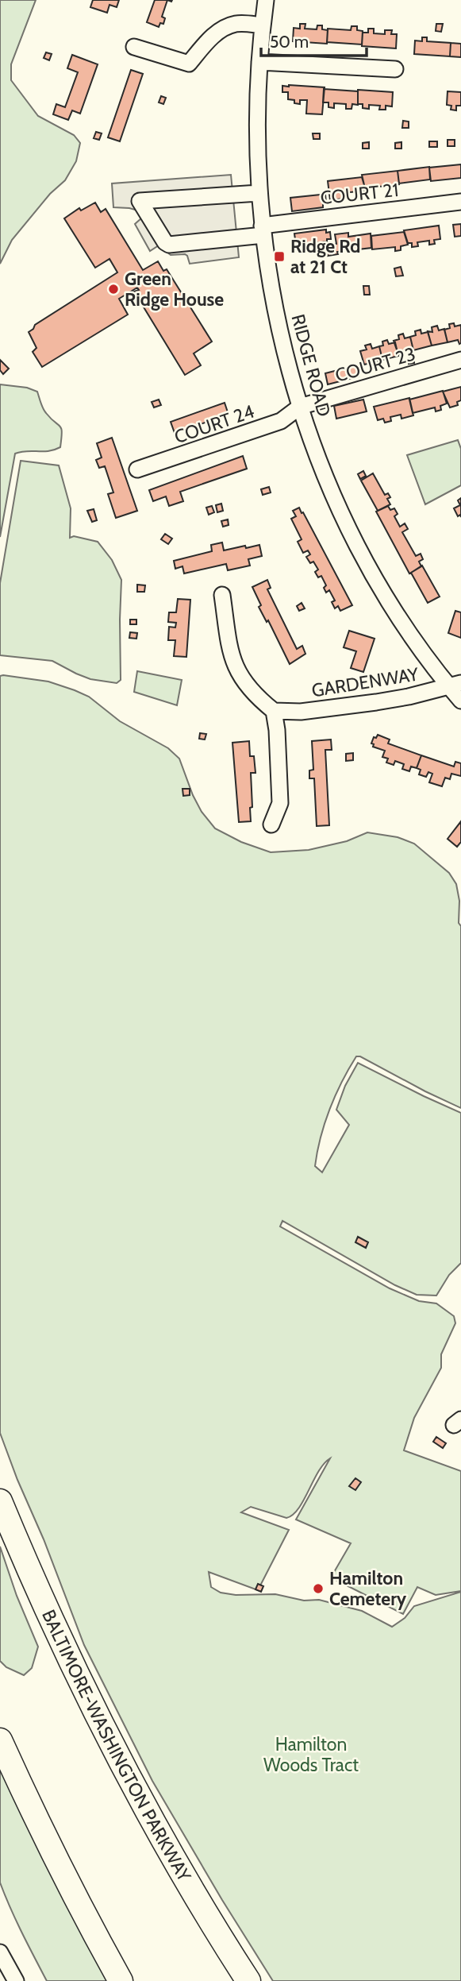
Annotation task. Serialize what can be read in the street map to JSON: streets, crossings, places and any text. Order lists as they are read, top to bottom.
{
  "streets": {
    "highway": ["BALTIMORE-WASHINGTON PARKWAY"],
    "street": [
      "COURT 21",
      "COURT 23",
      "RIDGE ROAD",
      "COURT 24",
      "GARDENWAY"
    ]
  },
  "crossings": [
    ["COURT 21", "RIDGE ROAD"],
    ["COURT 23", "RIDGE ROAD"],
    ["COURT 23", "COURT 24"],
    ["RIDGE ROAD", "COURT 24"],
    ["RIDGE ROAD", "GARDENWAY"]
  ],
  "parks": ["Hamilton Woods Tract"],
  "places": {
    "transit": ["Ridge Rd at 21 Ct"],
    "other": ["Green Ridge House", "Hamilton Cemetery"]
  },
  "scale_bar": "50 m"
}
